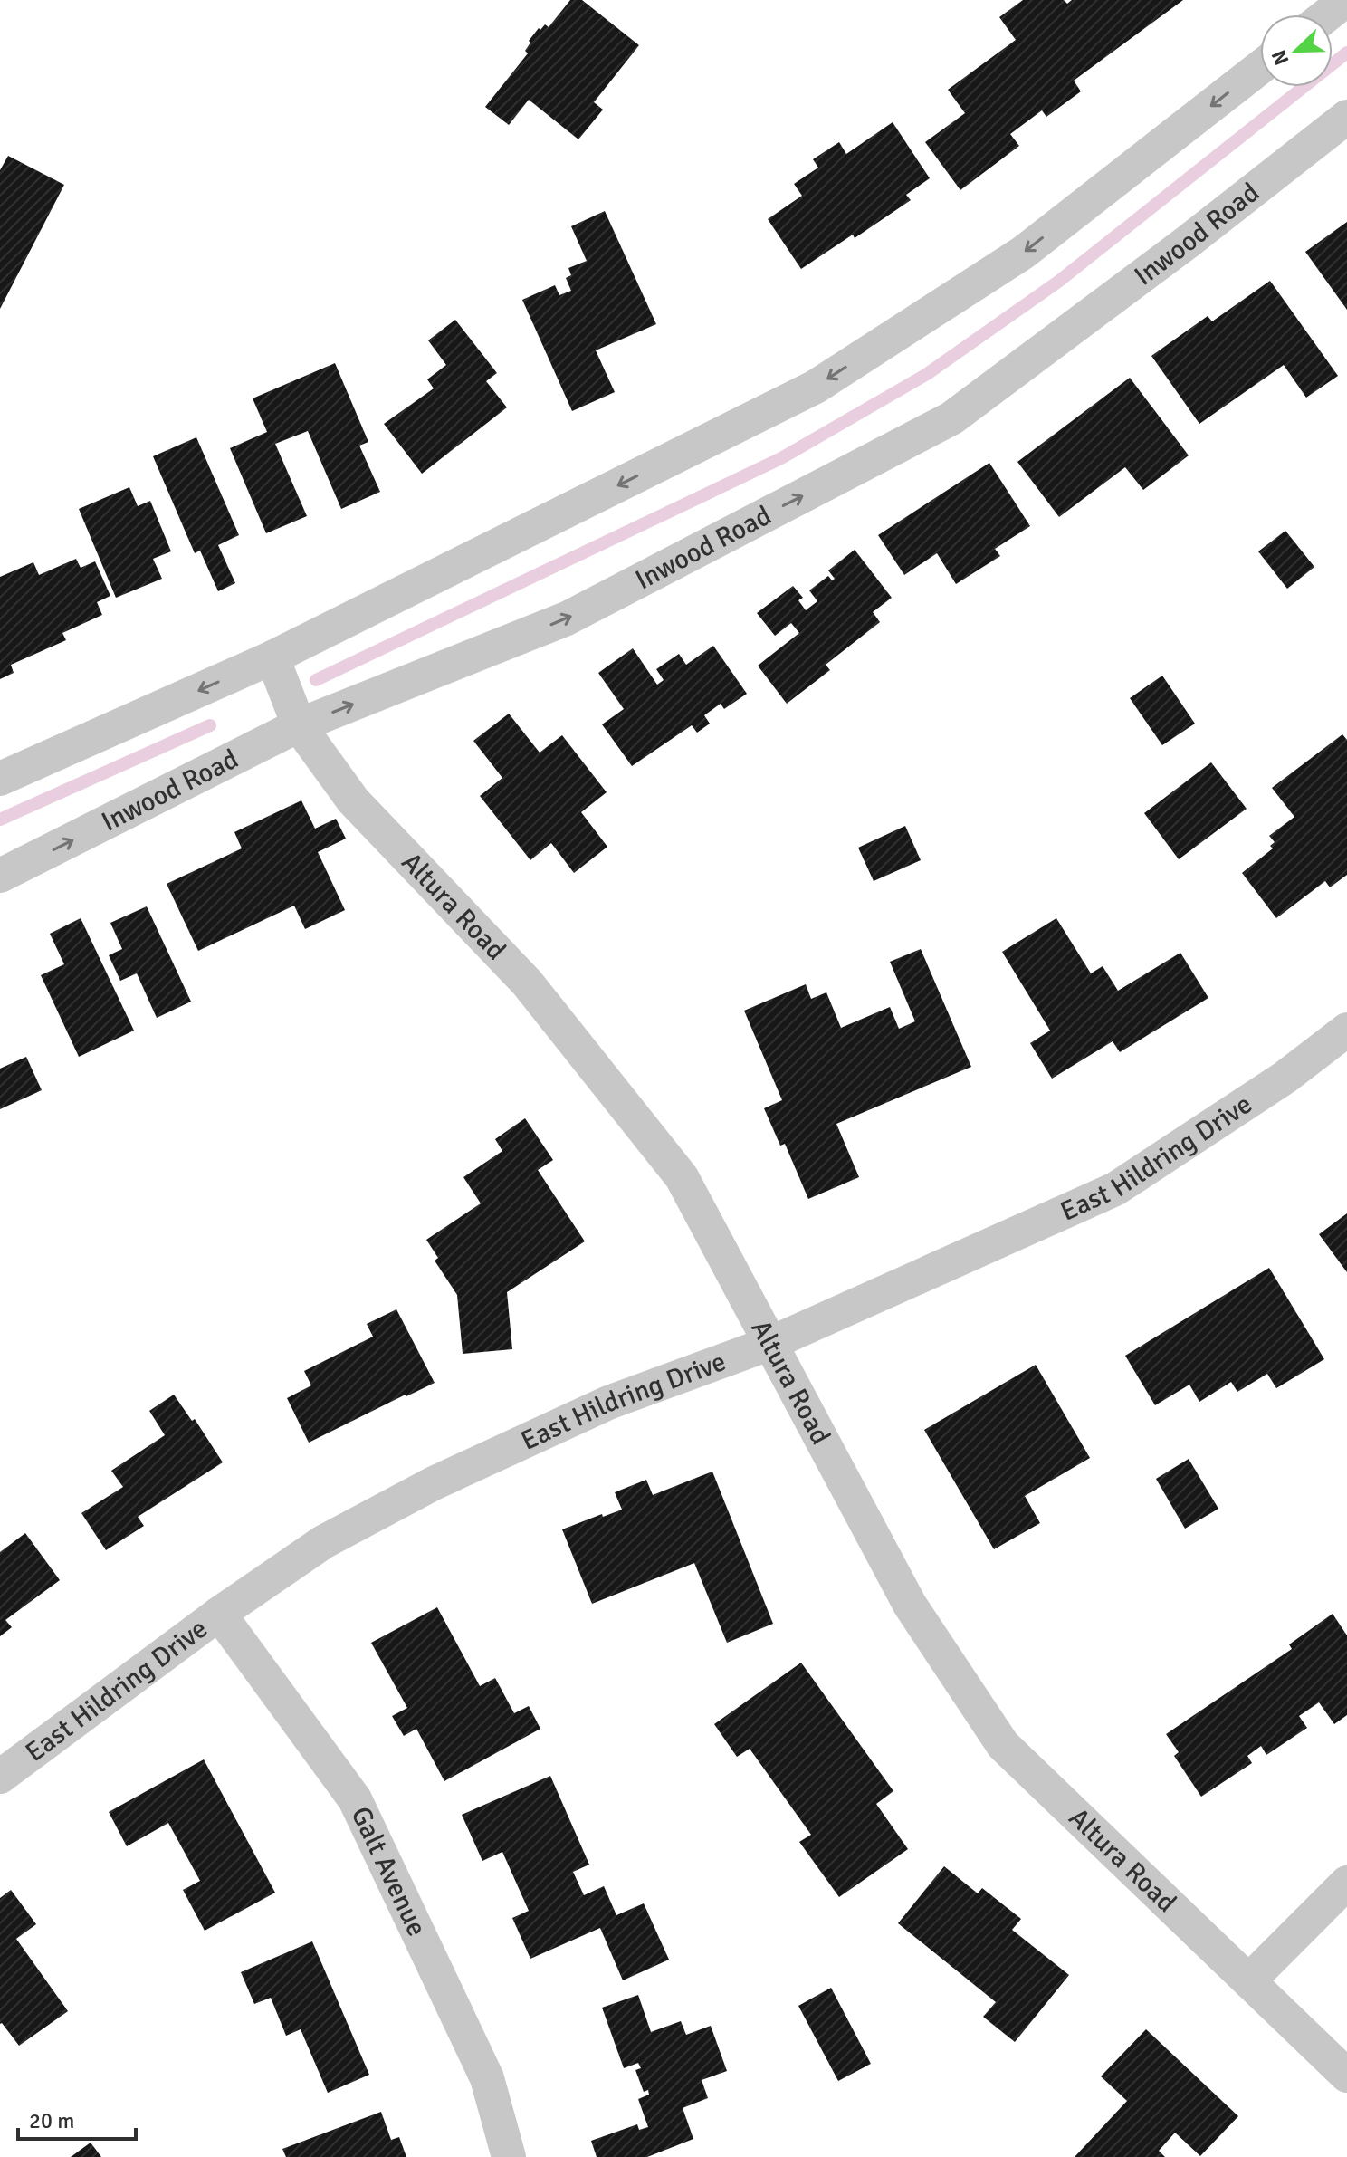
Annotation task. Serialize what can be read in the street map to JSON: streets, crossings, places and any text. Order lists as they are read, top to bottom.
{
  "streets": {
    "street": [
      "Inwood Road",
      "Altura Road",
      "East Hildring Drive",
      "Galt Avenue"
    ]
  },
  "crossings": [
    ["Inwood Road", "Altura Road"],
    ["Altura Road", "East Hildring Drive"],
    ["East Hildring Drive", "Galt Avenue"]
  ],
  "scale_bar": "20 m",
  "north": "bottom left"
}
